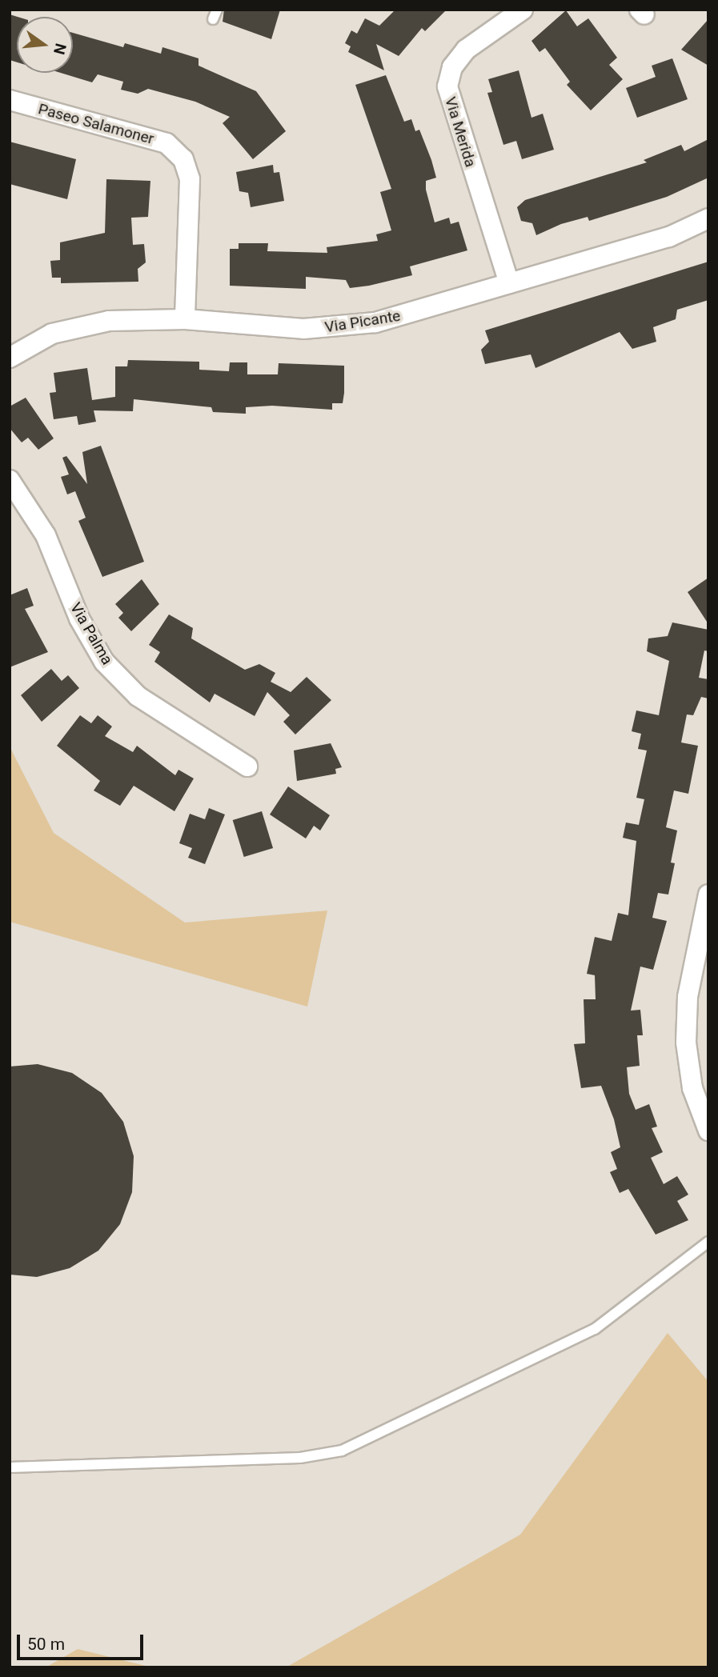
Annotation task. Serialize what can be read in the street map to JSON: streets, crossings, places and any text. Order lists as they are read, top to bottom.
{
  "streets": {
    "street": [
      "Paseo Salamoner",
      "Via Merida",
      "Via Picante",
      "Via Palma"
    ]
  },
  "crossings": [
    ["Paseo Salamoner", "Via Picante"],
    ["Via Merida", "Via Picante"]
  ],
  "scale_bar": "50 m",
  "north": "right"
}
